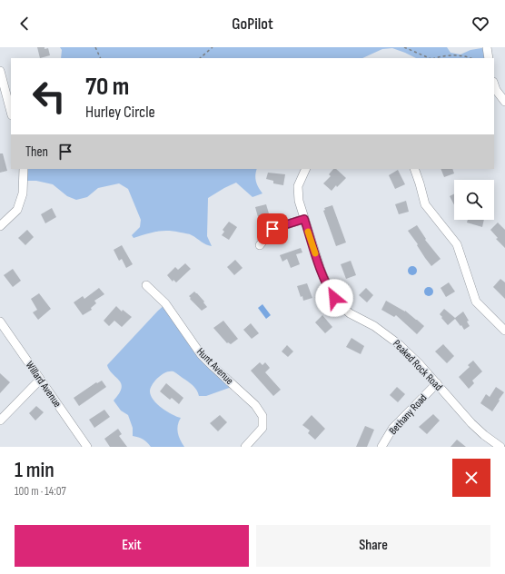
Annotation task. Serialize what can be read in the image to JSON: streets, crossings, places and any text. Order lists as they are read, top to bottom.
{
  "streets": {
    "street": [
      "Peaked Rock Road",
      "Hunt Avenue",
      "Willard Avenue",
      "Bethany Road"
    ]
  },
  "crossings": [
    ["Peaked Rock Road", "Bethany Road"]
  ],
  "page": {
    "header": "GoPilot",
    "turn": ["70 m", "Hurley Circle"],
    "then": "Then",
    "heading": ["1 min", "100 m · 14:07"],
    "buttons": ["Exit", "Share"]
  }
}
